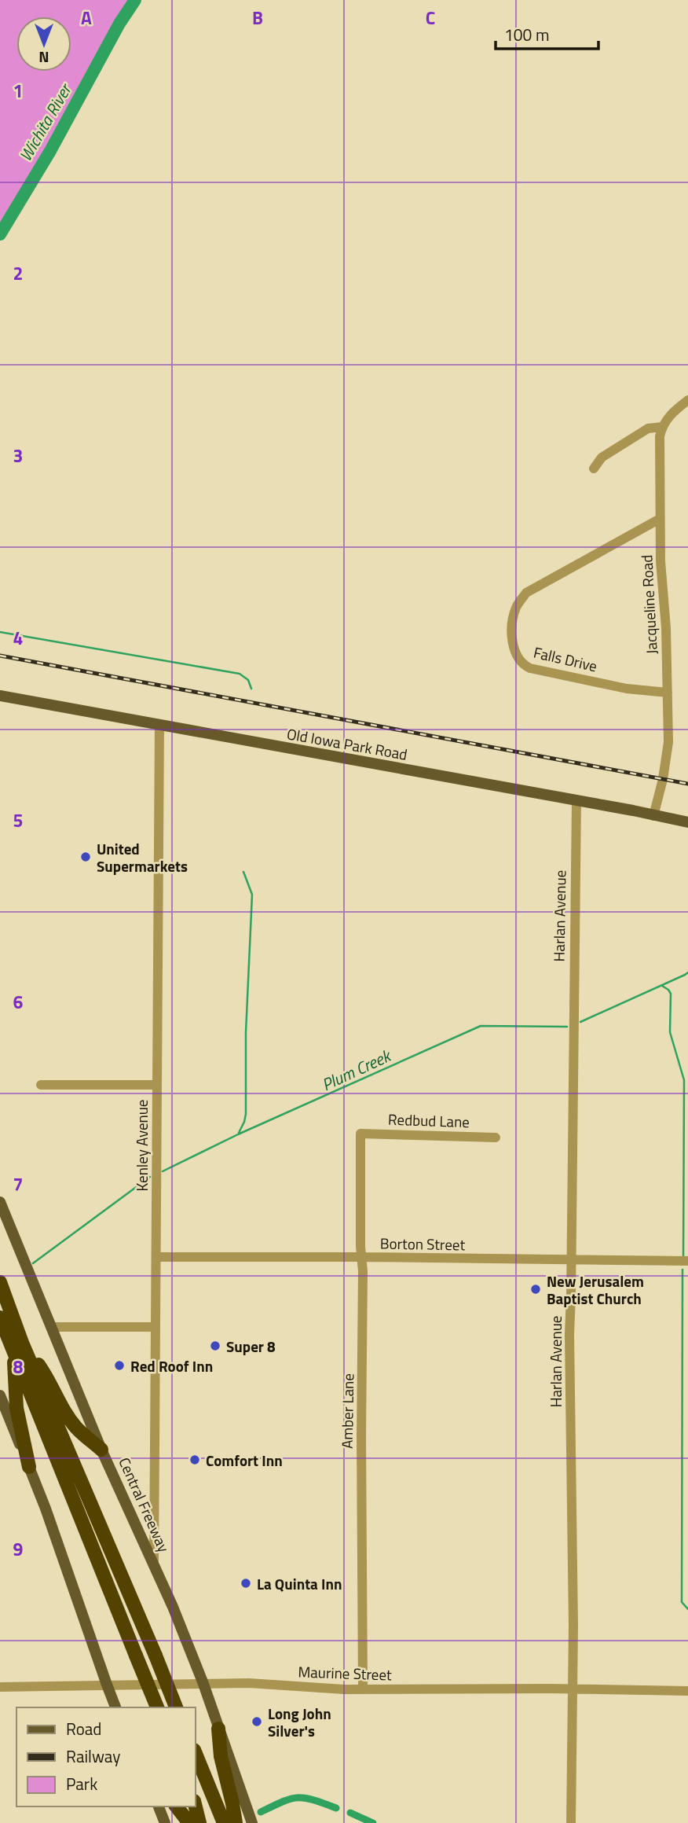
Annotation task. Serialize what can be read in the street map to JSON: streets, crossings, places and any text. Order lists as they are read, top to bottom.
{
  "streets": {
    "main road": ["Old Iowa Park Road", "Central Freeway"],
    "street": [
      "Jacqueline Road",
      "Falls Drive",
      "Harlan Avenue",
      "Redbud Lane",
      "Kenley Avenue",
      "Borton Street",
      "Amber Lane",
      "Maurine Street"
    ]
  },
  "crossings": [
    ["Jacqueline Road", "Falls Drive"],
    ["Jacqueline Road", "Old Iowa Park Road"],
    ["Old Iowa Park Road", "Harlan Avenue"],
    ["Old Iowa Park Road", "Kenley Avenue"],
    ["Harlan Avenue", "Borton Street"],
    ["Harlan Avenue", "Maurine Street"],
    ["Redbud Lane", "Amber Lane"],
    ["Kenley Avenue", "Borton Street"],
    ["Kenley Avenue", "Central Freeway"],
    ["Borton Street", "Amber Lane"],
    ["Amber Lane", "Maurine Street"],
    ["Central Freeway", "Maurine Street"]
  ],
  "water": ["Wichita River", "Plum Creek"],
  "places": [
    "United Supermarkets",
    "New Jerusalem Baptist Church",
    "Super 8",
    "Red Roof Inn",
    "Comfort Inn",
    "La Quinta Inn",
    "Long John Silver's"
  ],
  "legend": ["Road", "Railway", "Park"],
  "scale_bar": "100 m",
  "north": "bottom",
  "grid": {
    "columns": ["A", "B", "C"],
    "rows": [
      "1",
      "2",
      "3",
      "4",
      "5",
      "6",
      "7",
      "8",
      "9"
    ]
  }
}
